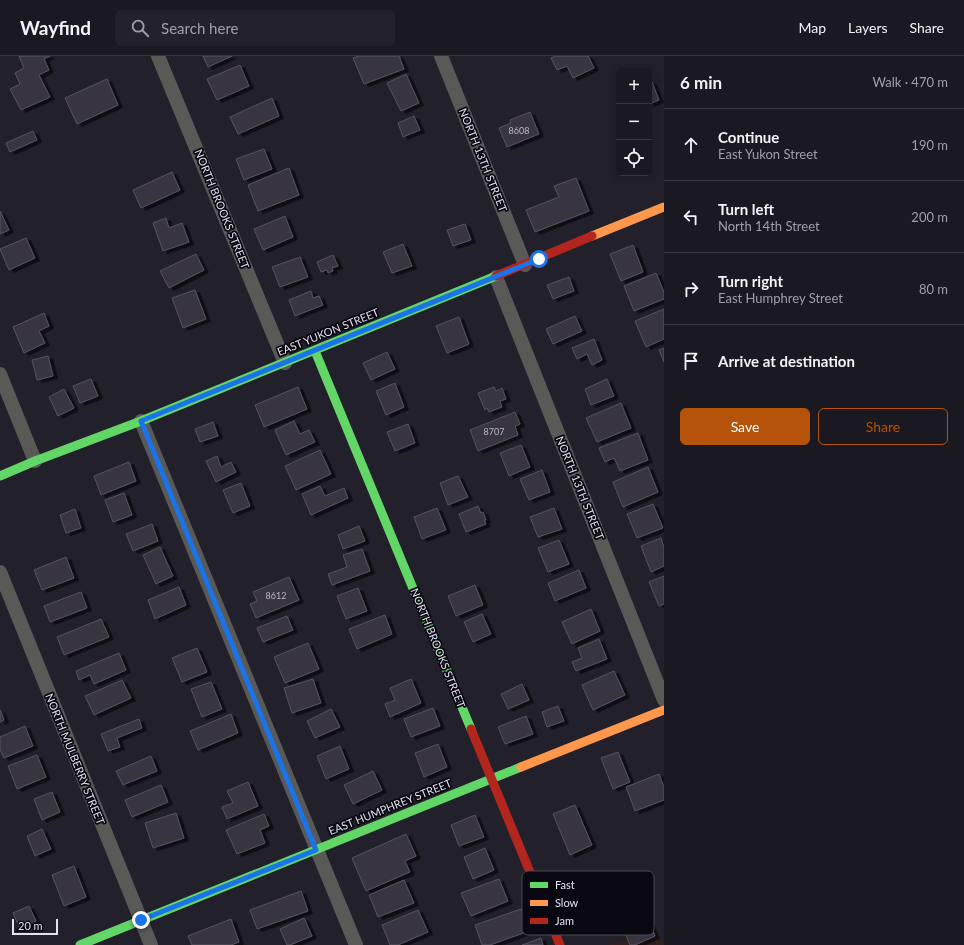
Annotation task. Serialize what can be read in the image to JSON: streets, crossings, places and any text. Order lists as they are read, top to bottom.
{
  "streets": {
    "street": [
      "NORTH 13TH STREET",
      "NORTH BROOKS STREET",
      "EAST YUKON STREET",
      "NORTH MULBERRY STREET",
      "EAST HUMPHREY STREET"
    ]
  },
  "crossings": [
    ["NORTH 13TH STREET", "EAST YUKON STREET"],
    ["NORTH BROOKS STREET", "EAST YUKON STREET"],
    ["NORTH BROOKS STREET", "EAST HUMPHREY STREET"],
    ["NORTH MULBERRY STREET", "EAST HUMPHREY STREET"]
  ],
  "house_numbers": ["8608", "8707", "8612"],
  "legend": ["Fast", "Slow", "Jam"],
  "scale_bar": "20 m",
  "page": {
    "header": "Wayfind",
    "search": "Search here",
    "nav": ["Map", "Layers", "Share"],
    "heading": ["6 min", "Walk · 470 m"],
    "map_buttons": ["+", "−"],
    "list": [
      ["Continue", "East Yukon Street", "190 m"],
      ["Turn left", "North 14th Street", "200 m"],
      ["Turn right", "East Humphrey Street", "80 m"],
      "Arrive at destination"
    ],
    "buttons": ["Save", "Share"],
    "scale": "20 m"
  }
}
